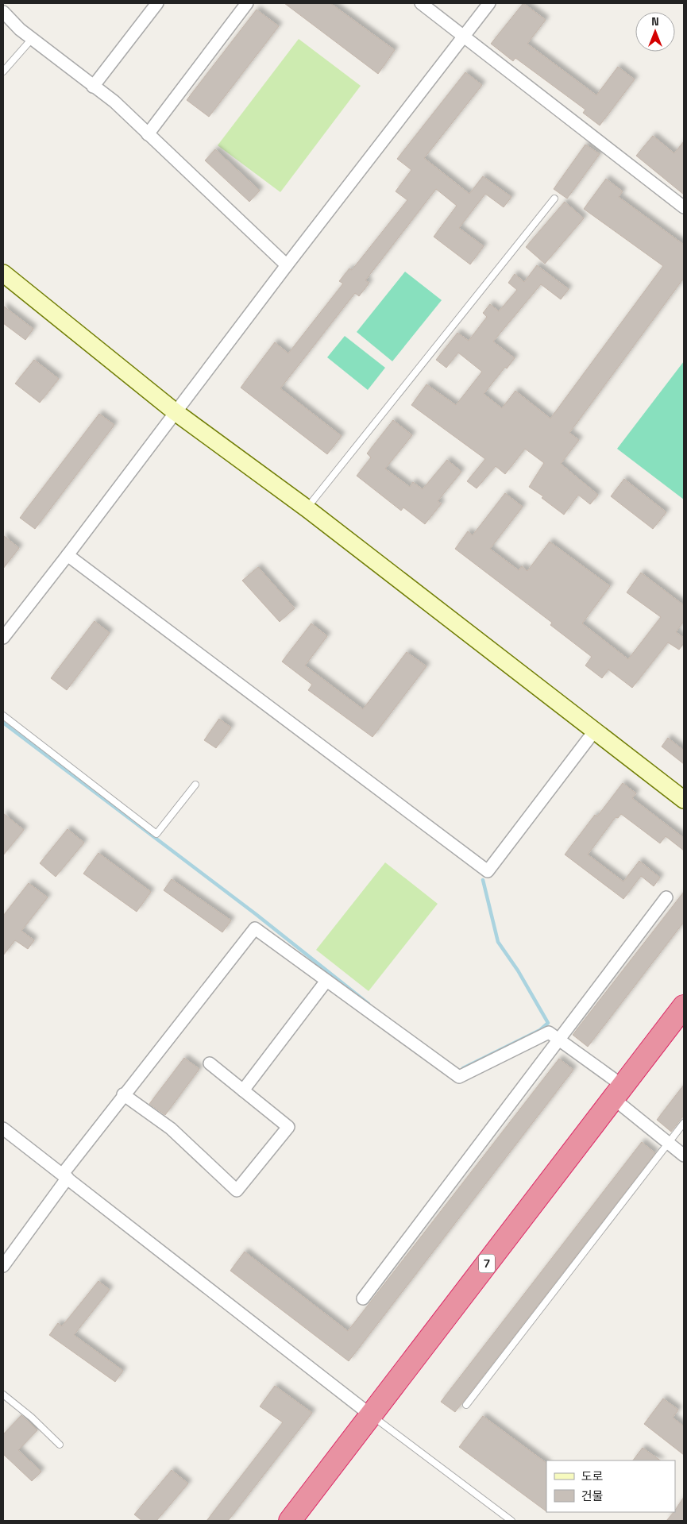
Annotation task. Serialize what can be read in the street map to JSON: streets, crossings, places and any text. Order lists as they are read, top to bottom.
{
  "streets": {
    "highway": ["7"]
  },
  "legend": ["도로", "건물"],
  "north": "top"
}
